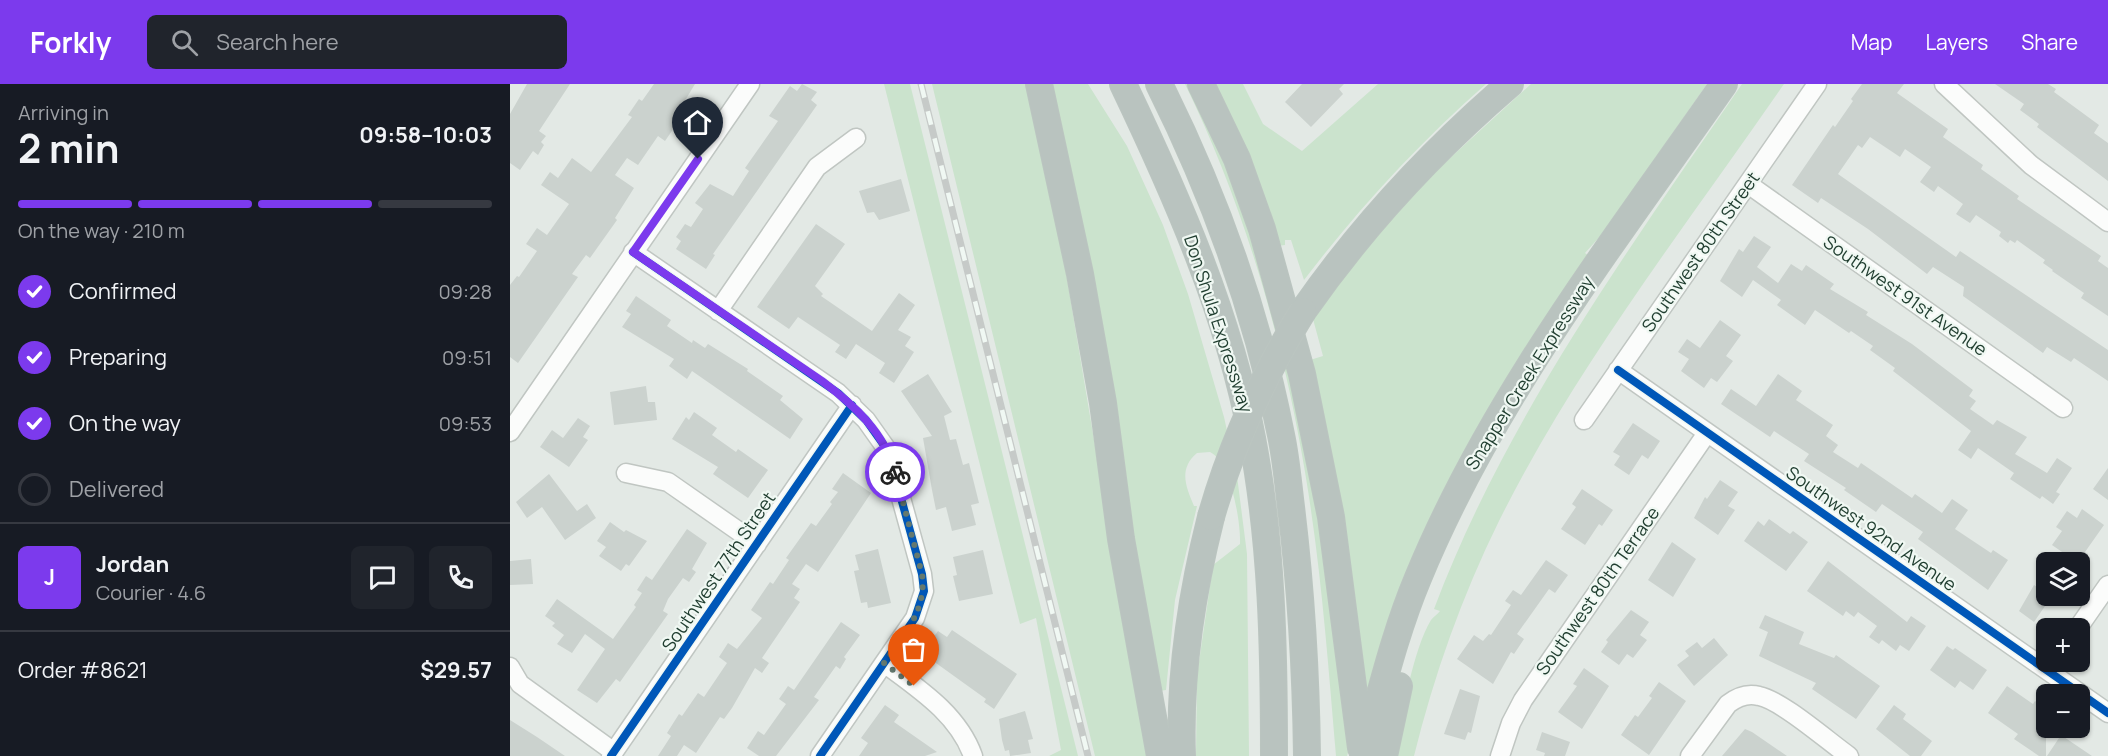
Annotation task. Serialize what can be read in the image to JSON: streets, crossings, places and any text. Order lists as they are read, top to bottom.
{
  "streets": {
    "highway": ["Don Shula Expressway", "Snapper Creek Expressway"],
    "street": [
      "Southwest 80th Street",
      "Southwest 91st Avenue",
      "Southwest 92nd Avenue",
      "Southwest 77th Street",
      "Southwest 80th Terrace"
    ]
  },
  "crossings": [
    ["Southwest 80th Street", "Southwest 91st Avenue"],
    ["Southwest 80th Street", "Southwest 92nd Avenue"],
    ["Southwest 92nd Avenue", "Southwest 80th Terrace"]
  ],
  "page": {
    "header": "Forkly",
    "search": "Search here",
    "nav": ["Map", "Layers", "Share"],
    "heading": ["2 min", "Arriving in", "09:58–10:03"],
    "panel": [
      "Jordan",
      "Courier · 4.6",
      "Order #8621",
      "$29.57"
    ],
    "bar": "On the way · 210 m",
    "list": [
      ["Confirmed", "09:28"],
      ["Preparing", "09:51"],
      ["On the way", "09:53"],
      "Delivered"
    ],
    "round": "J",
    "map_buttons": ["+", "−"]
  }
}
